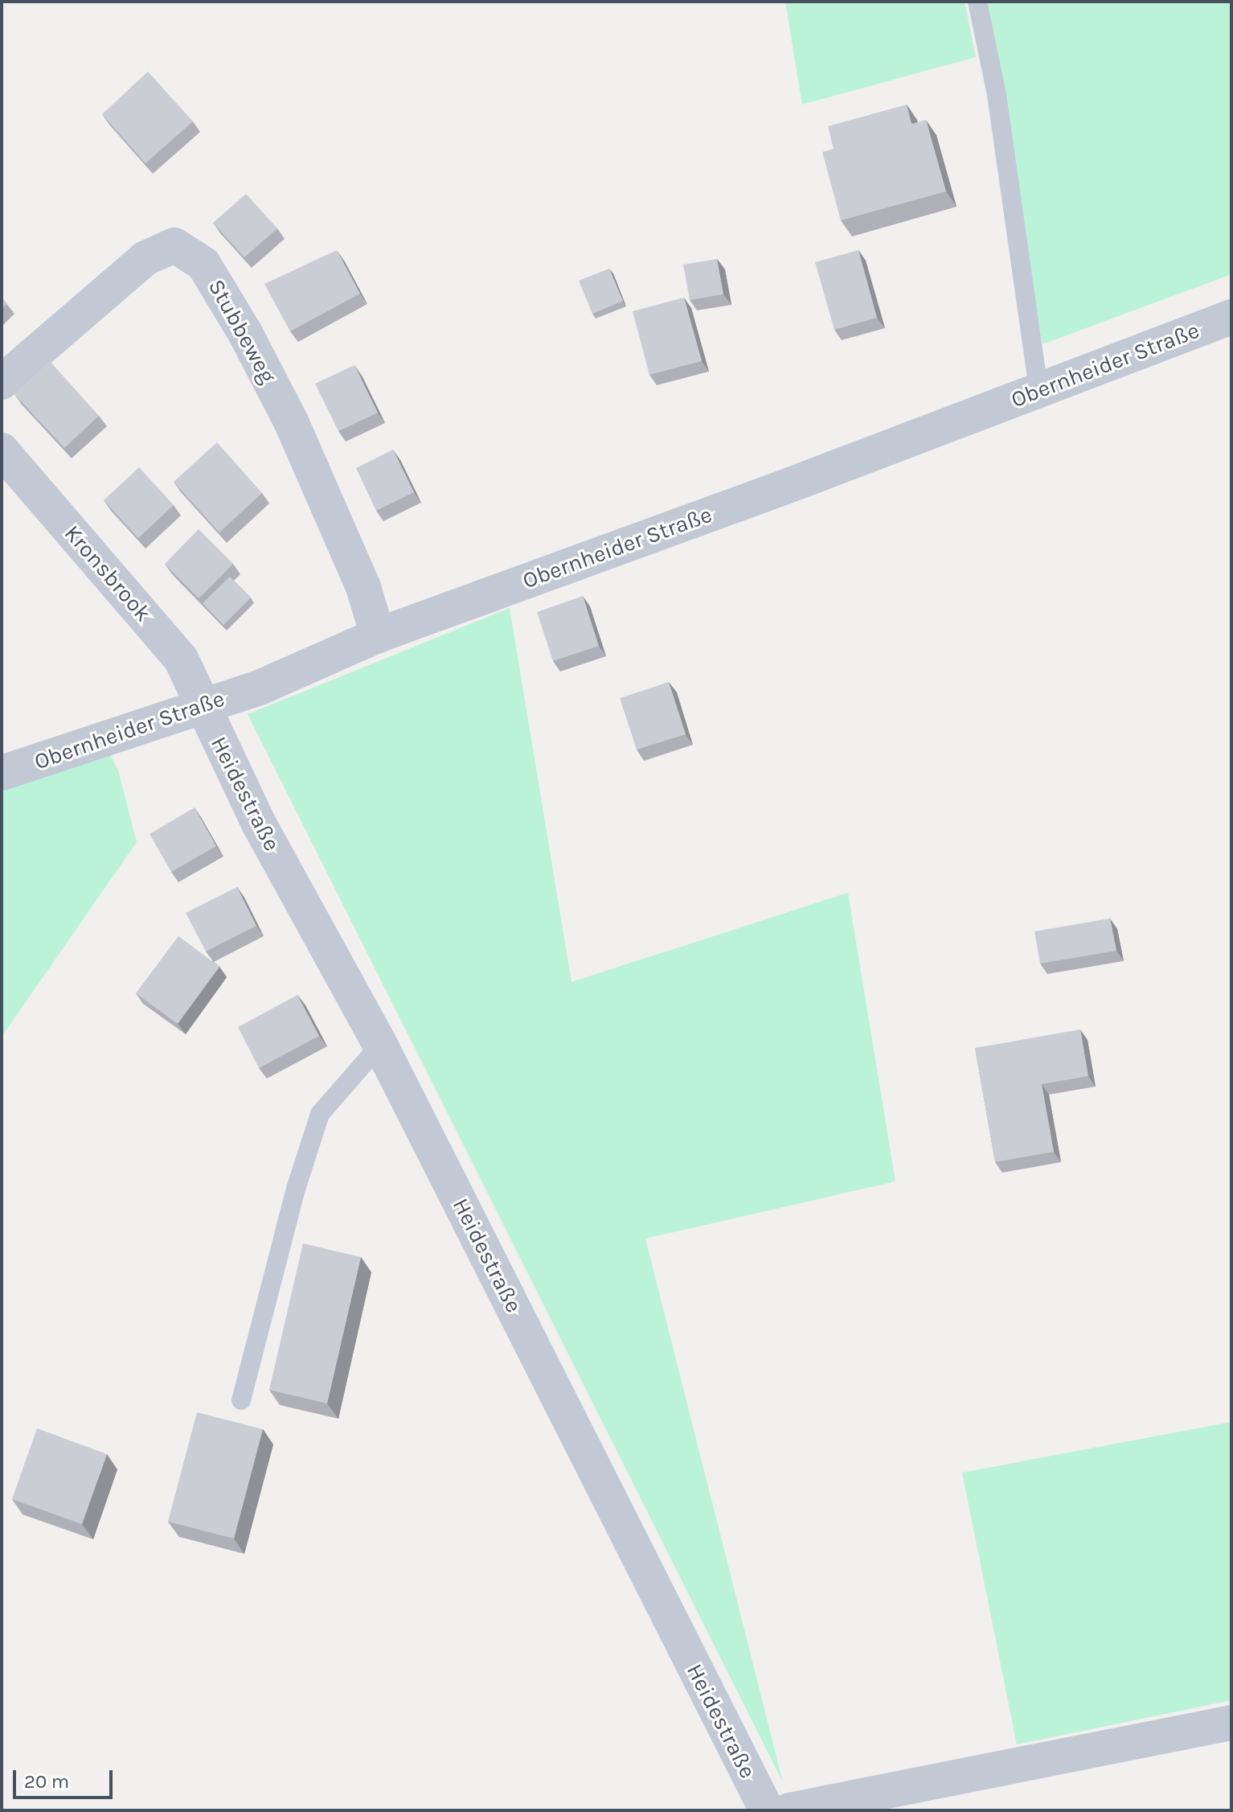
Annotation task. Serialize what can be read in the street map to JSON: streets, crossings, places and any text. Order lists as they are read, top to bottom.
{
  "streets": {
    "street": [
      "Stubbeweg",
      "Obernheider Straße",
      "Kronsbrook",
      "Heidestraße"
    ]
  },
  "crossings": [
    ["Stubbeweg", "Obernheider Straße"],
    ["Obernheider Straße", "Kronsbrook"],
    ["Obernheider Straße", "Heidestraße"],
    ["Kronsbrook", "Heidestraße"]
  ],
  "scale_bar": "20 m"
}
